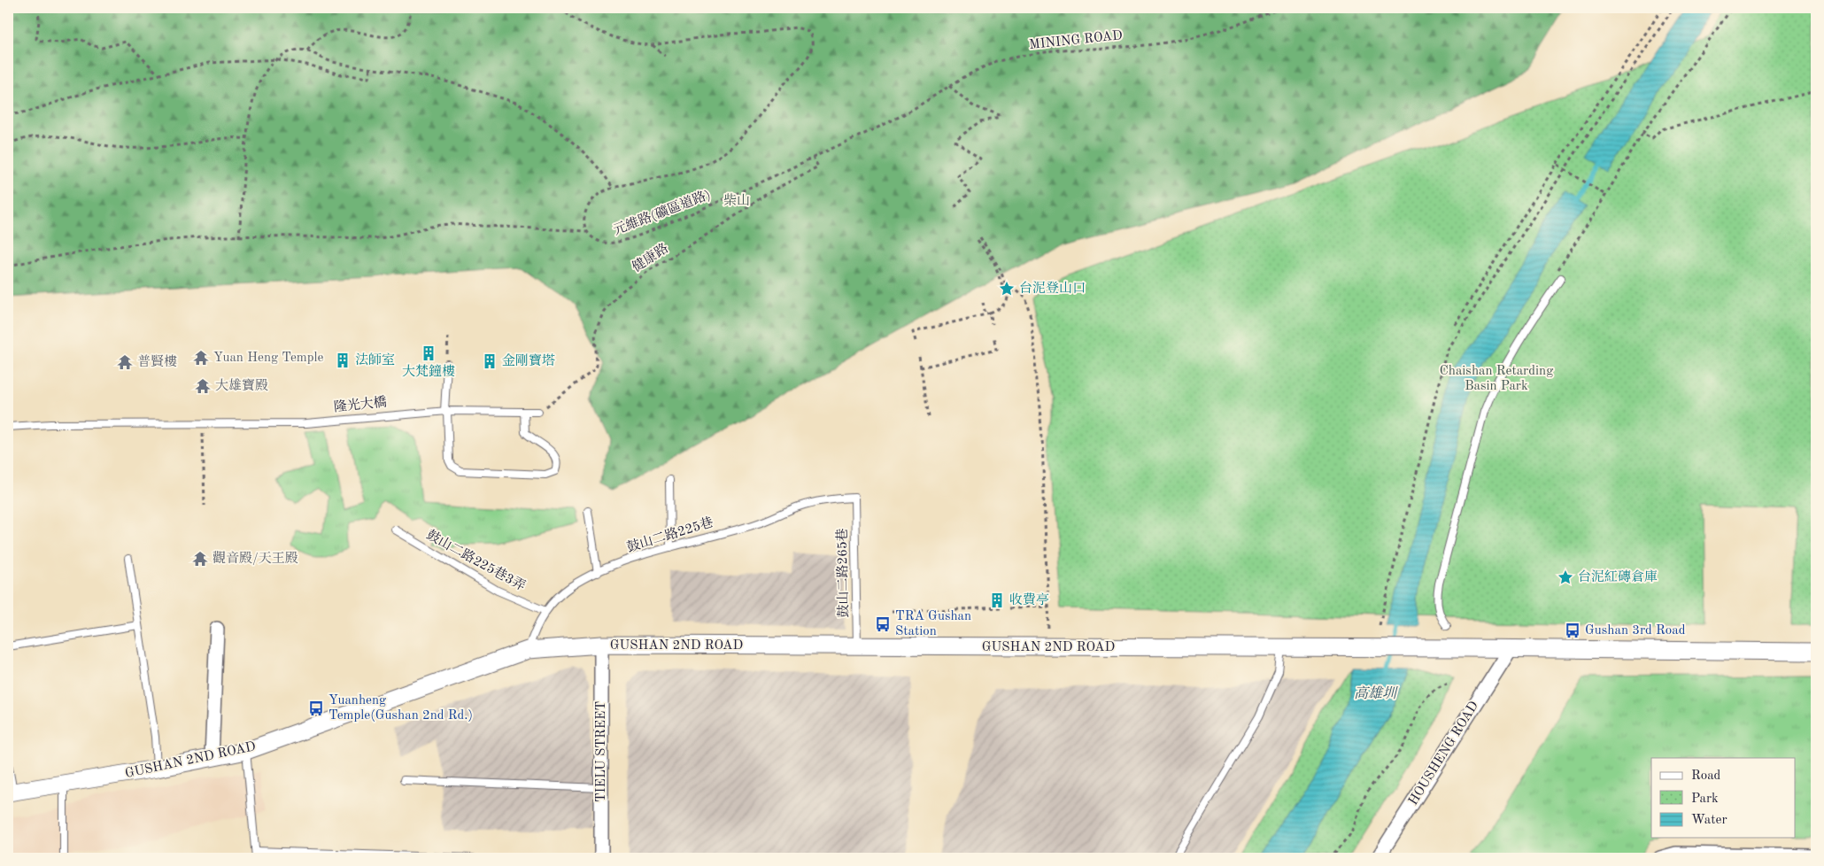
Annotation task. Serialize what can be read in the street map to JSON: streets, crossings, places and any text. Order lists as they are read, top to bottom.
{
  "streets": {
    "street": ["GUSHAN 2ND ROAD", "TIELU STREET", "HOUSHENG ROAD"],
    "lane": [
      "隆光大橋",
      "鼓山二路225巷",
      "鼓山二路225巷3弄",
      "鼓山二路265巷"
    ],
    "path": ["MINING ROAD", "元維路(礦區道路)", "健康路"]
  },
  "crossings": [
    ["MINING ROAD", "元維路(礦區道路)"],
    ["MINING ROAD", "健康路"],
    ["元維路(礦區道路)", "健康路"],
    ["健康路", "隆光大橋"],
    ["鼓山二路225巷", "鼓山二路225巷3弄"],
    ["鼓山二路225巷", "鼓山二路265巷"],
    ["鼓山二路225巷", "GUSHAN 2ND ROAD"],
    ["鼓山二路265巷", "GUSHAN 2ND ROAD"],
    ["GUSHAN 2ND ROAD", "TIELU STREET"],
    ["GUSHAN 2ND ROAD", "HOUSHENG ROAD"]
  ],
  "water": ["高雄圳"],
  "parks": ["柴山", "Chaishan Retarding Basin Park"],
  "places": {
    "place": ["台泥登山口", "台泥紅磚倉庫"],
    "building": [
      "大梵鐘樓",
      "法師室",
      "金剛寶塔",
      "收費亭"
    ],
    "temple": [
      "Yuan Heng Temple",
      "普賢樓",
      "大雄寶殿",
      "觀音殿/天王殿"
    ],
    "bus stop": ["TRA Gushan Station", "Gushan 3rd Road", "Yuanheng Temple(Gushan 2nd Rd.)"]
  },
  "legend": ["Road", "Park", "Water"]
}
